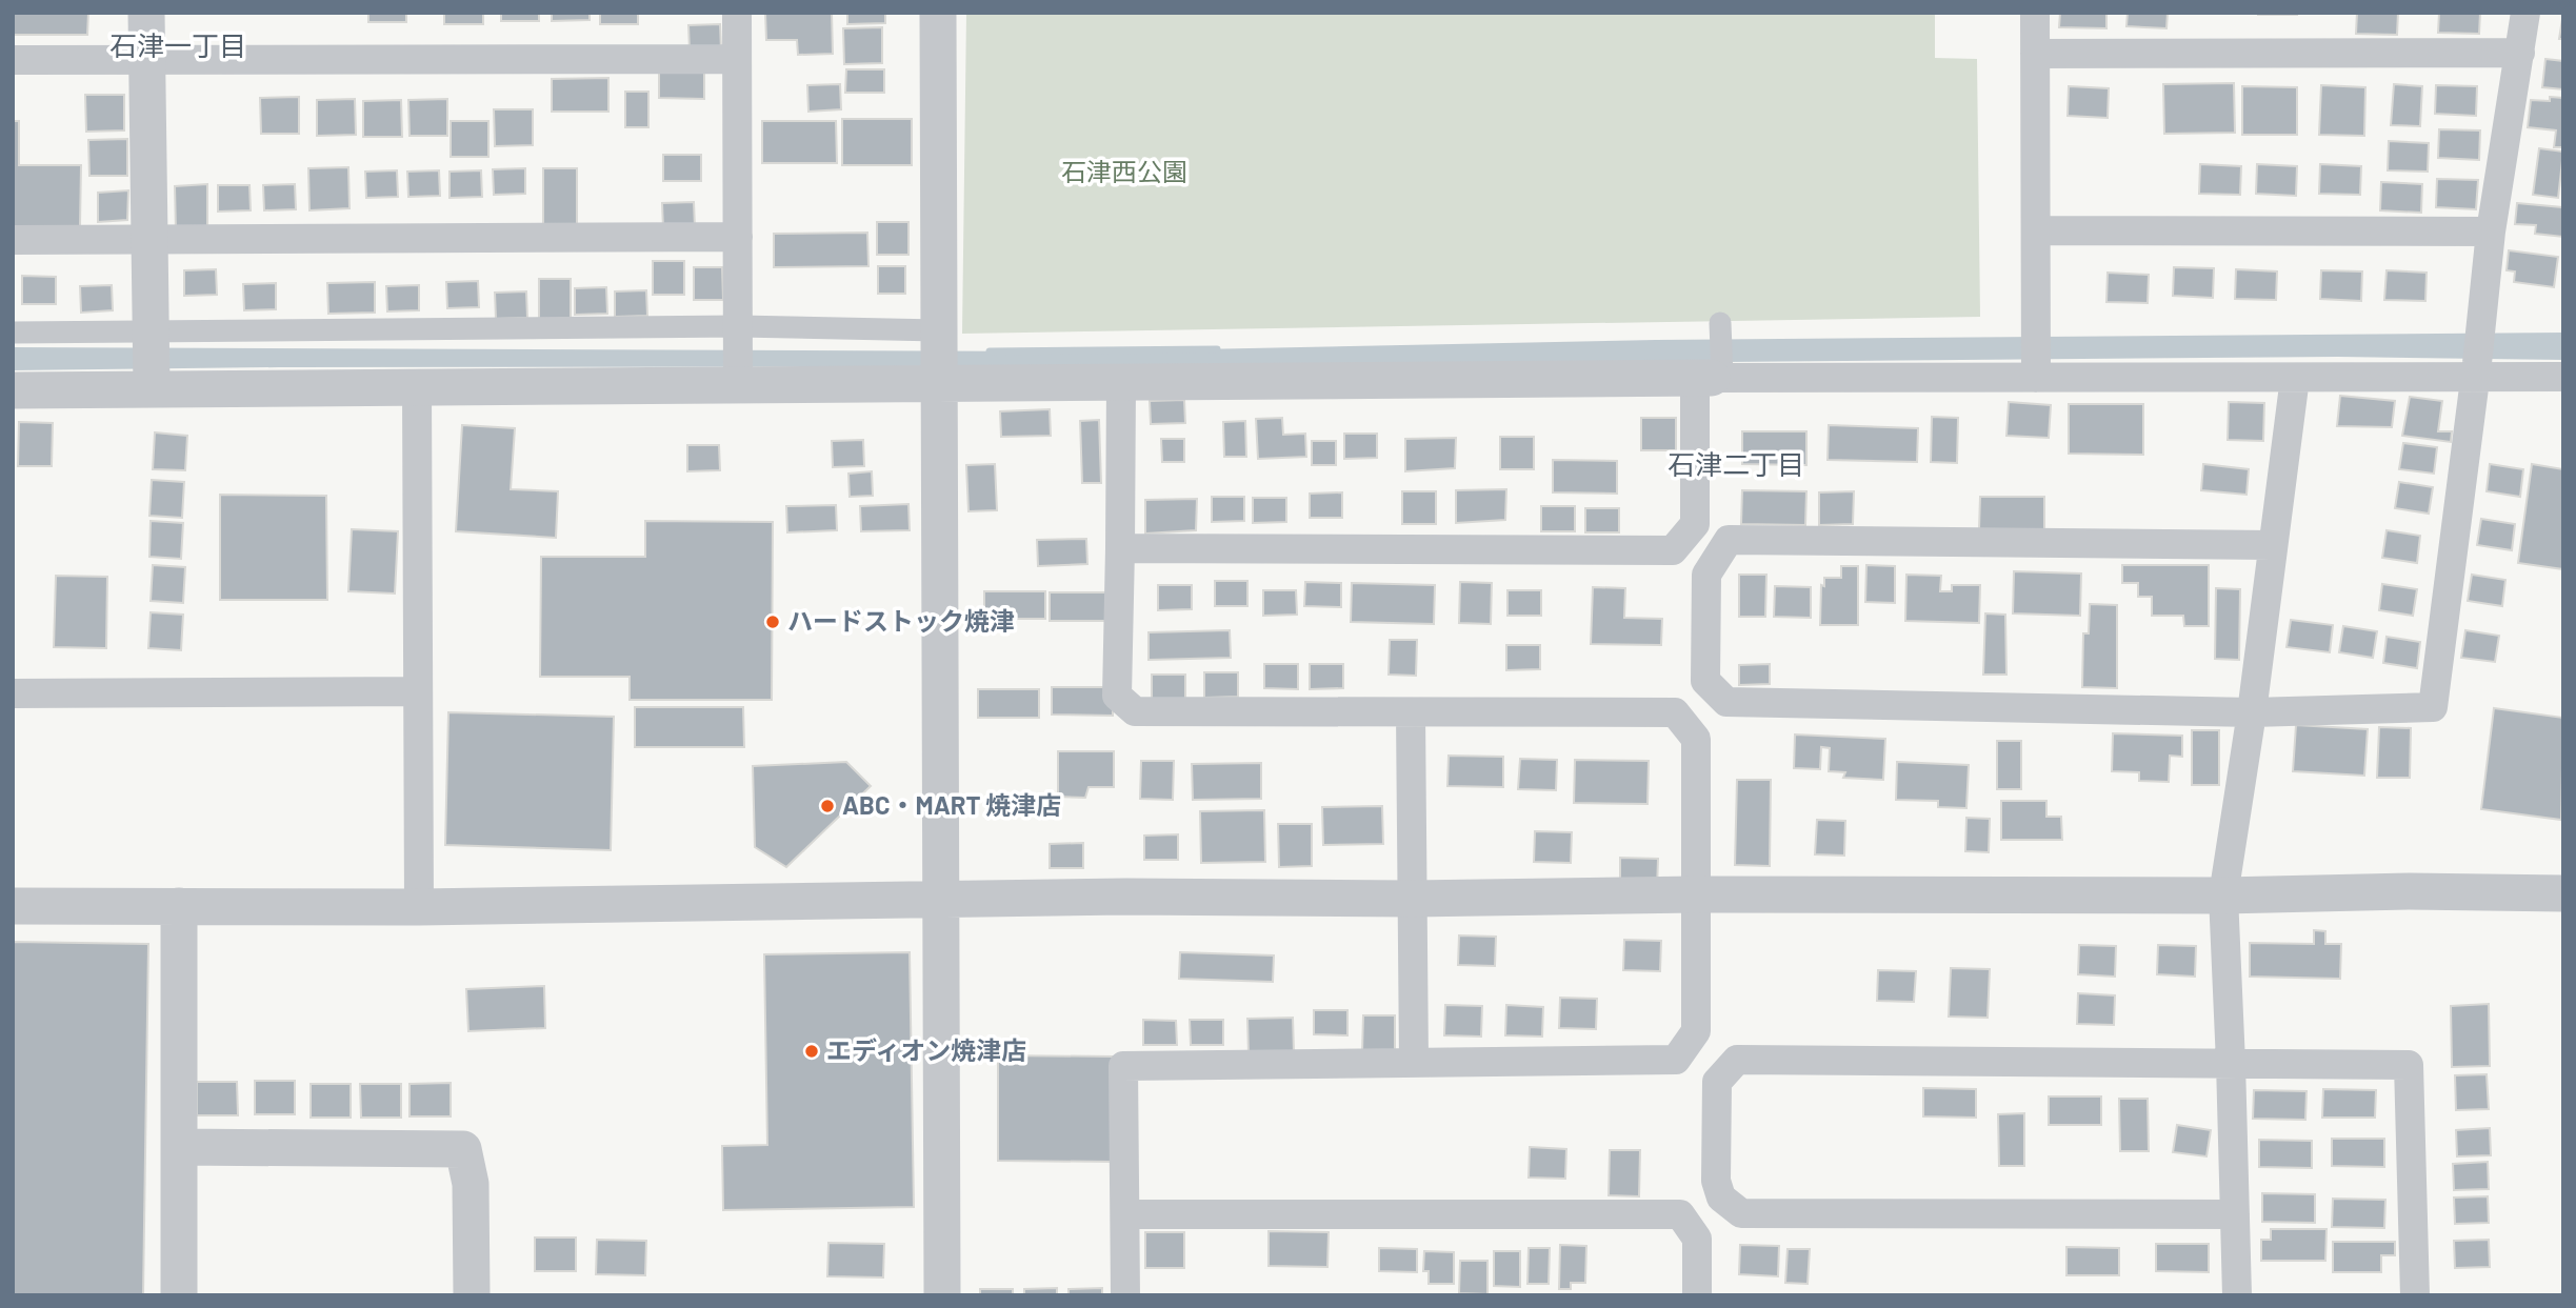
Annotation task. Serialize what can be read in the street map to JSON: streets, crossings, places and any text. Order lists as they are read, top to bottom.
{
  "districts": ["石津一丁目", "石津二丁目"],
  "parks": ["石津西公園"],
  "places": ["ハードストック焼津", "ABC・MART 焼津店", "エディオン焼津店"]
}
